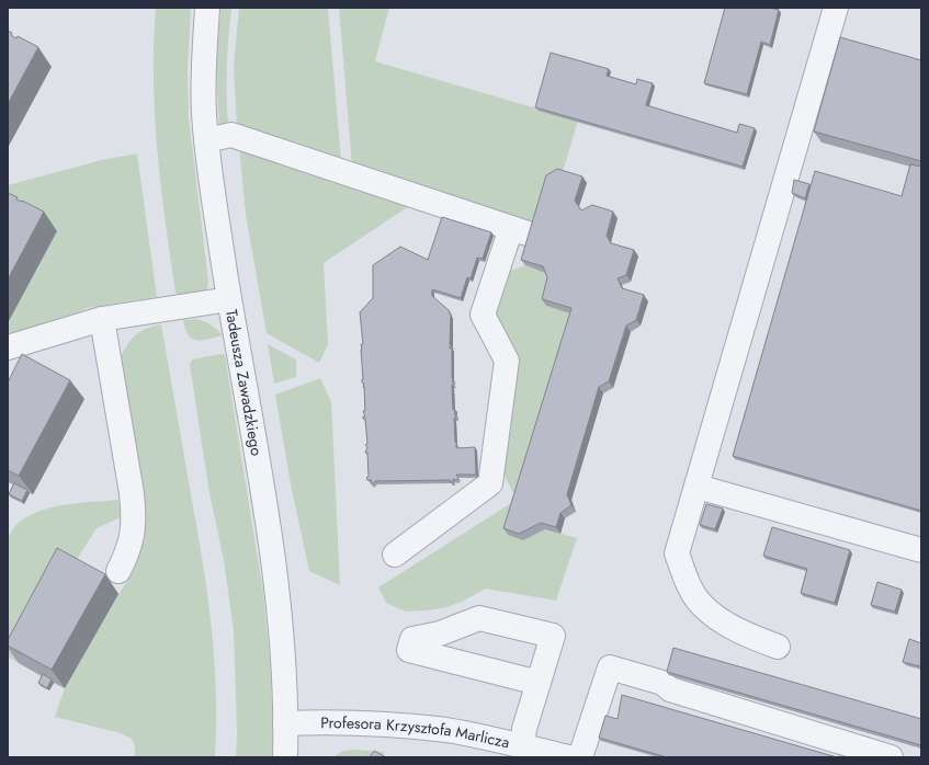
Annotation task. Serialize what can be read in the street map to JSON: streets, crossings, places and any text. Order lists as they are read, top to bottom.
{
  "streets": {
    "street": ["Tadeusza Zawadzkiego", "Profesora Krzysztofa Marlicza"]
  },
  "crossings": [
    ["Tadeusza Zawadzkiego", "Profesora Krzysztofa Marlicza"]
  ]
}
